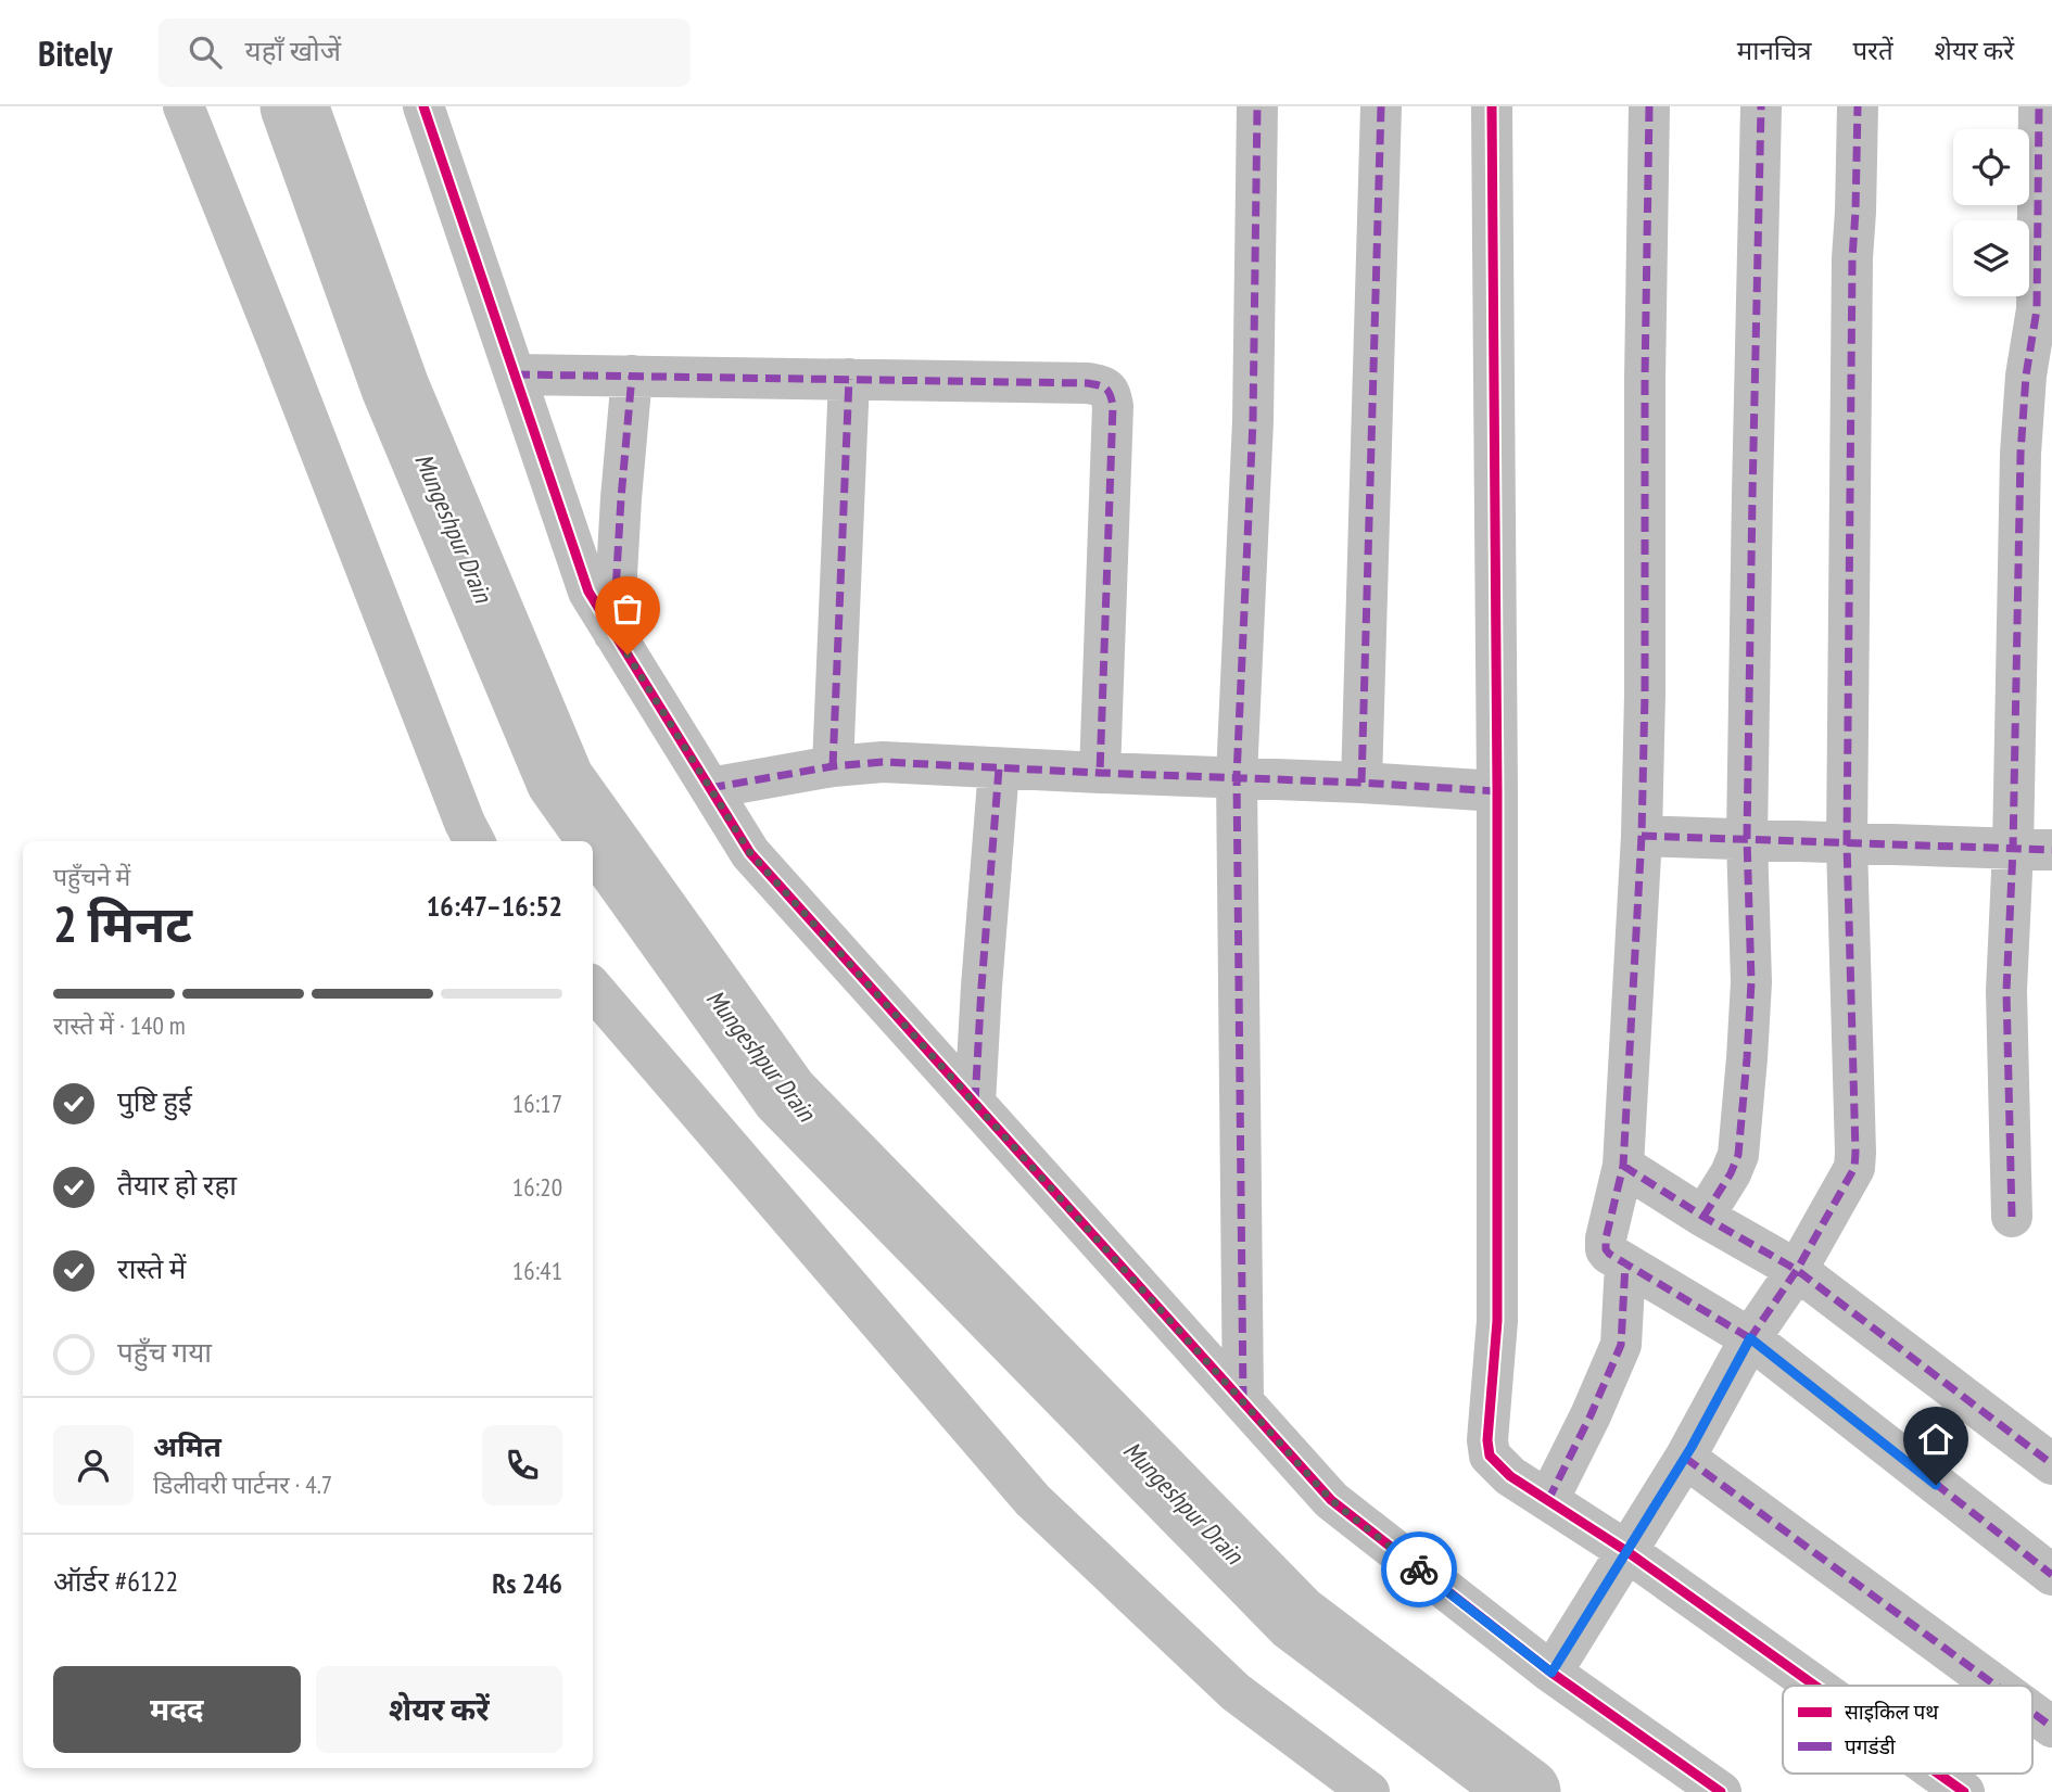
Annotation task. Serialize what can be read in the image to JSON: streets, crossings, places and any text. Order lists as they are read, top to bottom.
{
  "water": ["Mungeshpur Drain"],
  "legend": ["साइकिल पथ", "पगडंडी"],
  "page": {
    "header": "Bitely",
    "search": "यहाँ खोजें",
    "nav": ["मानचित्र", "परतें", "शेयर करें"],
    "heading": ["2 मिनट", "पहुँचने में", "16:47–16:52"],
    "panel": [
      "अमित",
      "डिलीवरी पार्टनर · 4.7",
      "ऑर्डर #6122",
      "Rs 246"
    ],
    "bar": "रास्ते में · 140 m",
    "list": [
      ["पुष्टि हुई", "16:17"],
      ["तैयार हो रहा", "16:20"],
      ["रास्ते में", "16:41"],
      "पहुँच गया"
    ],
    "buttons": ["मदद", "शेयर करें"]
  }
}
